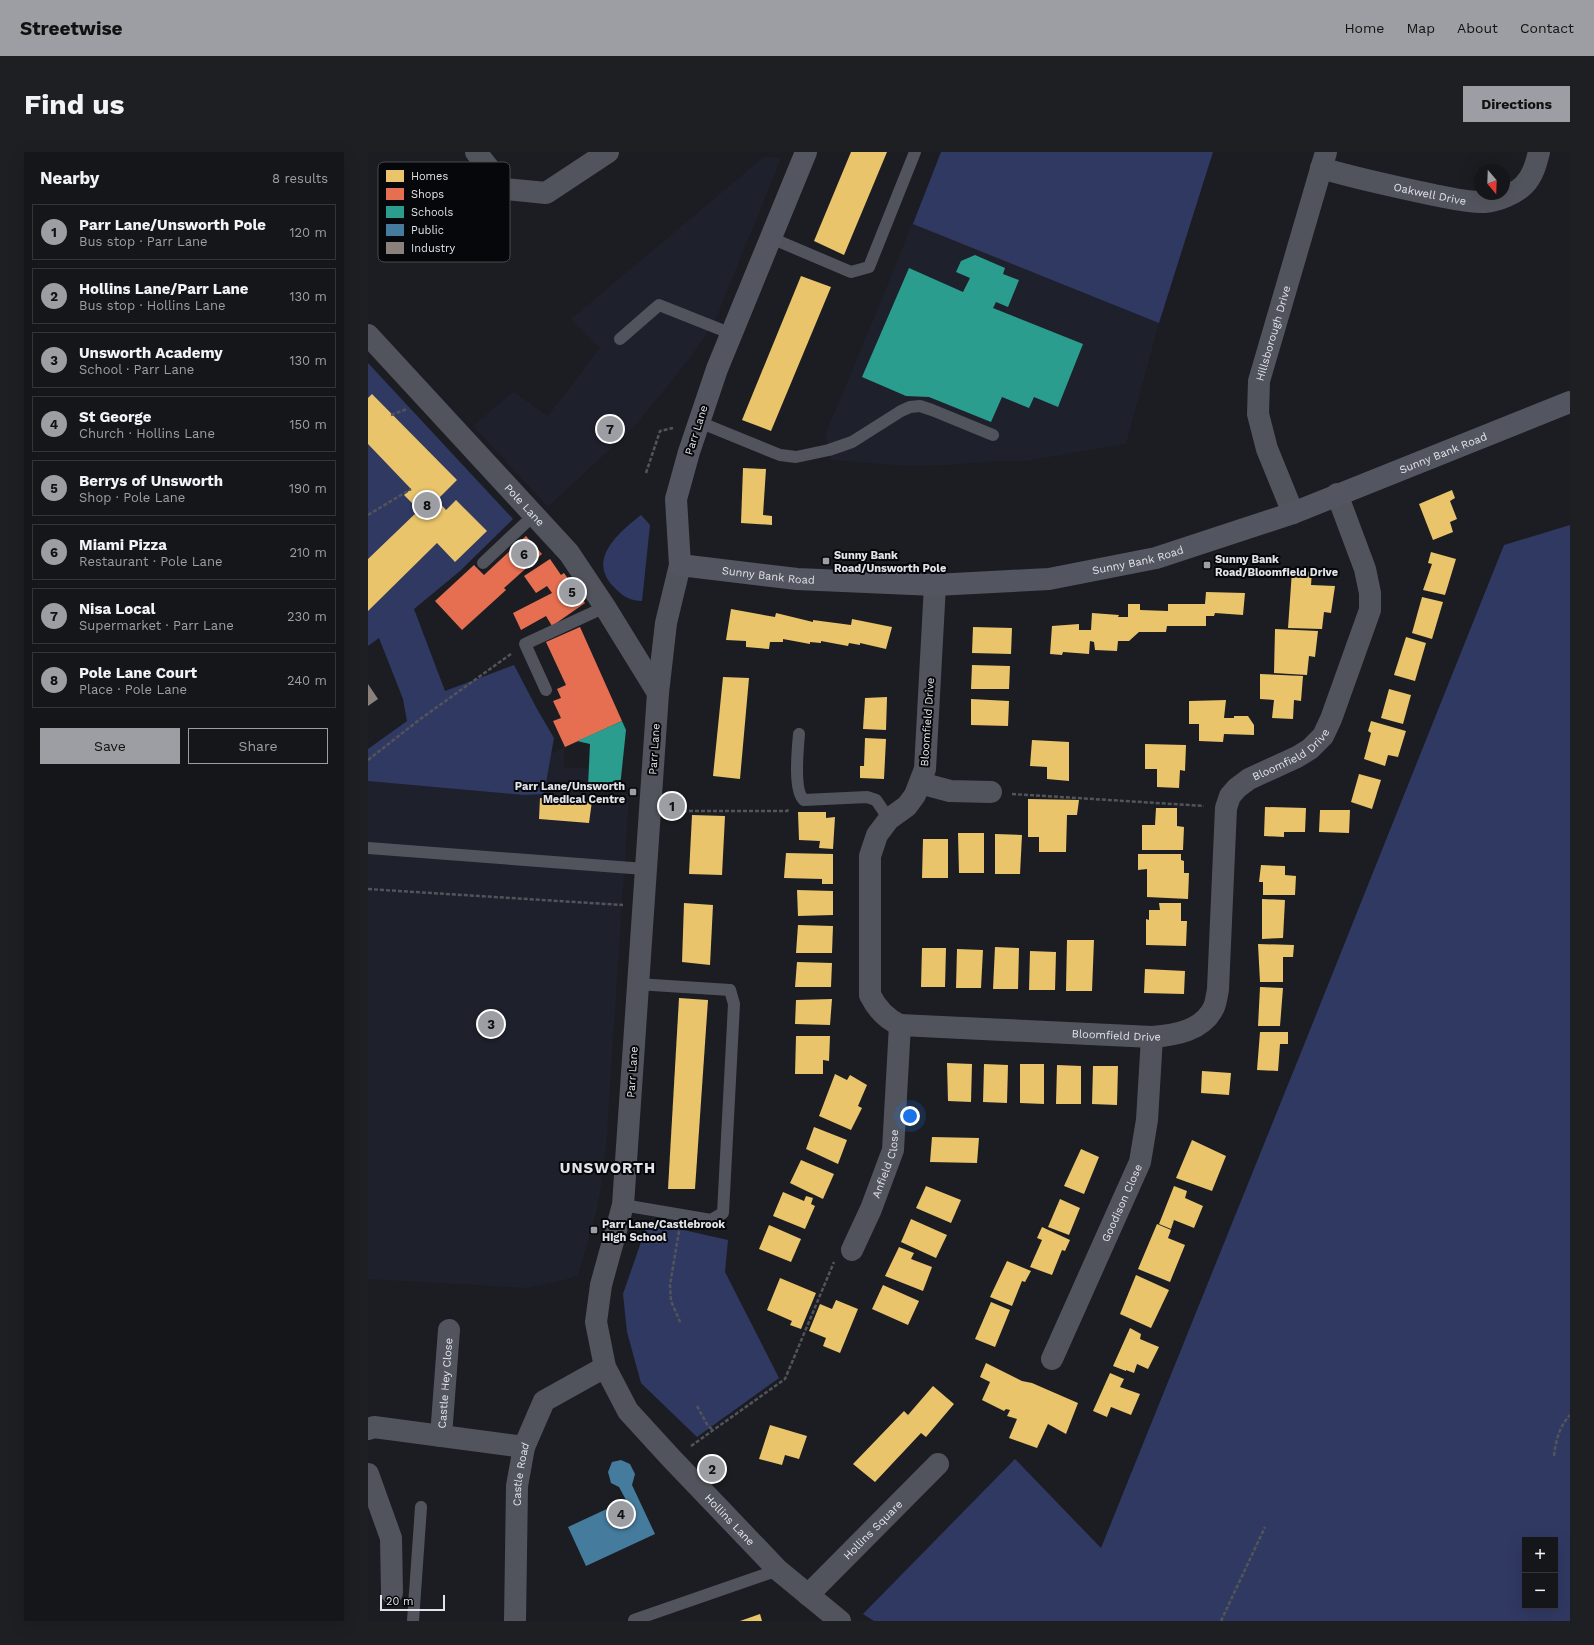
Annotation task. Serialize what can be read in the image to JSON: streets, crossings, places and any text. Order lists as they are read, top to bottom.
{
  "streets": {
    "street": [
      "Oakwell Drive",
      "Hillsborough Drive",
      "Parr Lane",
      "Sunny Bank Road",
      "Pole Lane",
      "Bloomfield Drive",
      "Anfield Close",
      "Goodison Close",
      "Castle Hey Close",
      "Castle Road",
      "Hollins Lane",
      "Hollins Square"
    ]
  },
  "crossings": [
    ["Oakwell Drive", "Hillsborough Drive"],
    ["Hillsborough Drive", "Sunny Bank Road"],
    ["Parr Lane", "Sunny Bank Road"],
    ["Parr Lane", "Pole Lane"],
    ["Parr Lane", "Castle Road"],
    ["Parr Lane", "Hollins Lane"],
    ["Sunny Bank Road", "Bloomfield Drive"],
    ["Bloomfield Drive", "Anfield Close"],
    ["Bloomfield Drive", "Goodison Close"],
    ["Castle Hey Close", "Castle Road"],
    ["Castle Road", "Hollins Lane"],
    ["Hollins Lane", "Hollins Square"]
  ],
  "districts": ["UNSWORTH"],
  "places": {
    "transit": [
      "Sunny Bank Road/Unsworth Pole",
      "Sunny Bank Road/Bloomfield Drive",
      "Parr Lane/Unsworth Medical Centre",
      "Parr Lane/Castlebrook High School"
    ]
  },
  "legend": [
    "Homes",
    "Shops",
    "Schools",
    "Public",
    "Industry"
  ],
  "scale_bar": "20 m",
  "north": "bottom",
  "page": {
    "header": "Streetwise",
    "nav": [
      "Home",
      "Map",
      "About",
      "Contact"
    ],
    "buttons": [
      "Directions",
      ["Save", "Share"]
    ],
    "title": "Find us",
    "heading": ["Nearby", "8 results"],
    "list": [
      {
        "mark": "1",
        "name": "Parr Lane/Unsworth Pole",
        "note": "Bus stop · Parr Lane",
        "value": "120 m"
      },
      {
        "mark": "2",
        "name": "Hollins Lane/Parr Lane",
        "note": "Bus stop · Hollins Lane",
        "value": "130 m"
      },
      {
        "mark": "3",
        "name": "Unsworth Academy",
        "note": "School · Parr Lane",
        "value": "130 m"
      },
      {
        "mark": "4",
        "name": "St George",
        "note": "Church · Hollins Lane",
        "value": "150 m"
      },
      {
        "mark": "5",
        "name": "Berrys of Unsworth",
        "note": "Shop · Pole Lane",
        "value": "190 m"
      },
      {
        "mark": "6",
        "name": "Miami Pizza",
        "note": "Restaurant · Pole Lane",
        "value": "210 m"
      },
      {
        "mark": "7",
        "name": "Nisa Local",
        "note": "Supermarket · Parr Lane",
        "value": "230 m"
      },
      {
        "mark": "8",
        "name": "Pole Lane Court",
        "note": "Place · Pole Lane",
        "value": "240 m"
      }
    ],
    "pins": [
      "7",
      "8",
      "6",
      "5",
      "1",
      "3",
      "2",
      "4"
    ],
    "map_buttons": ["+", "−"],
    "scale": "20 m"
  }
}
